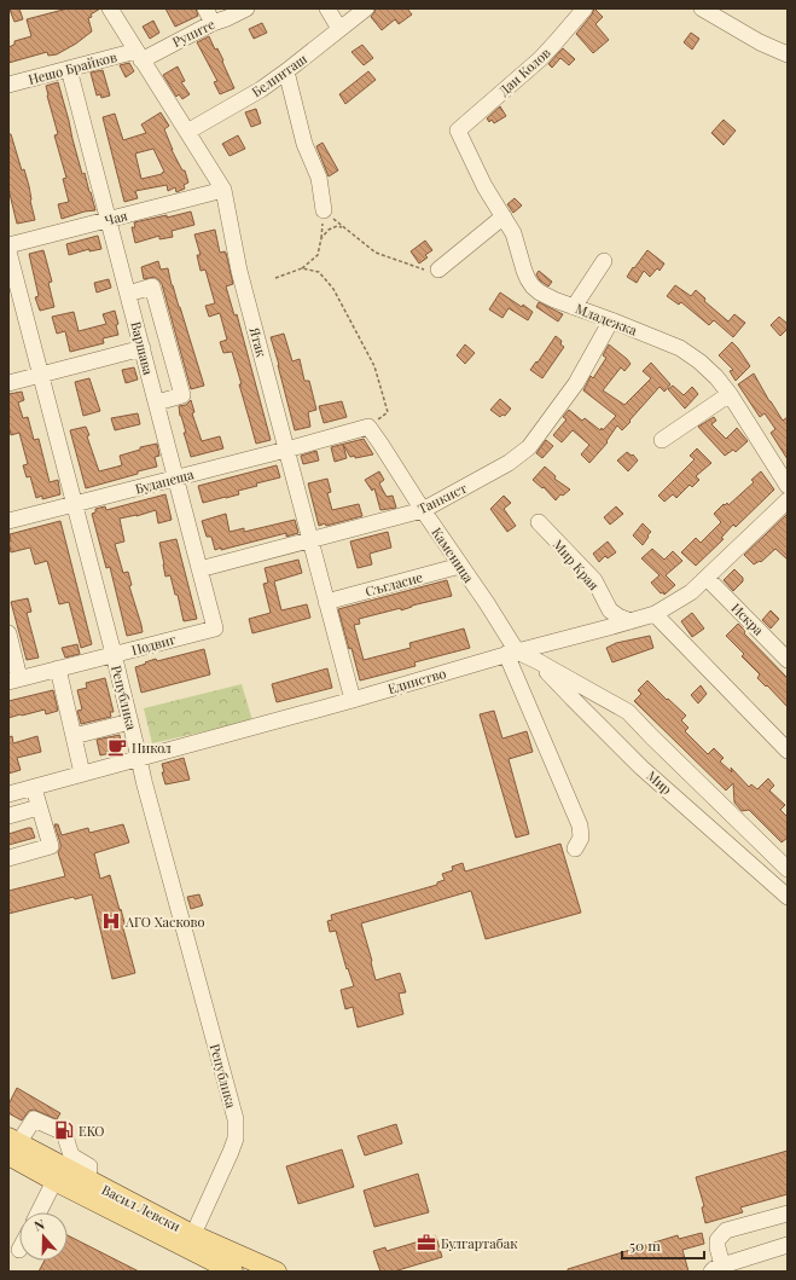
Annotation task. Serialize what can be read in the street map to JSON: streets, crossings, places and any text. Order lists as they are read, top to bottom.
{
  "streets": {
    "main road": ["Васил Левски"],
    "street": [
      "Рупите",
      "Нешо Брайков",
      "Дан Колов",
      "Белинташ",
      "Чая",
      "Младежка",
      "Ятак",
      "Варшава",
      "Будапеща",
      "Танкист",
      "Каменица",
      "Мир Края",
      "Съгласие",
      "Искра",
      "Подвиг",
      "Единство",
      "Република",
      "Мир"
    ]
  },
  "crossings": [
    ["Рупите", "Нешо Брайков"],
    ["Рупите", "Ятак"],
    ["Нешо Брайков", "Ятак"],
    ["Нешо Брайков", "Варшава"],
    ["Дан Колов", "Младежка"],
    ["Белинташ", "Ятак"],
    ["Чая", "Ятак"],
    ["Чая", "Варшава"],
    ["Младежка", "Танкист"],
    ["Ятак", "Будапеща"],
    ["Ятак", "Танкист"],
    ["Ятак", "Съгласие"],
    ["Ятак", "Единство"],
    ["Варшава", "Будапеща"],
    ["Варшава", "Танкист"],
    ["Варшава", "Подвиг"],
    ["Будапеща", "Каменица"],
    ["Будапеща", "Република"],
    ["Танкист", "Каменица"],
    ["Каменица", "Съгласие"],
    ["Каменица", "Единство"],
    ["Каменица", "Мир"],
    ["Искра", "Единство"],
    ["Подвиг", "Република"],
    ["Единство", "Република"],
    ["Единство", "Мир"],
    ["Република", "Васил Левски"]
  ],
  "places": {
    "cafe": ["Никол"],
    "hospital": ["АГО Хасково"],
    "fuel station": ["EKO"],
    "office": ["Булгартабак"]
  },
  "scale_bar": "50 m",
  "north": "top"
}
